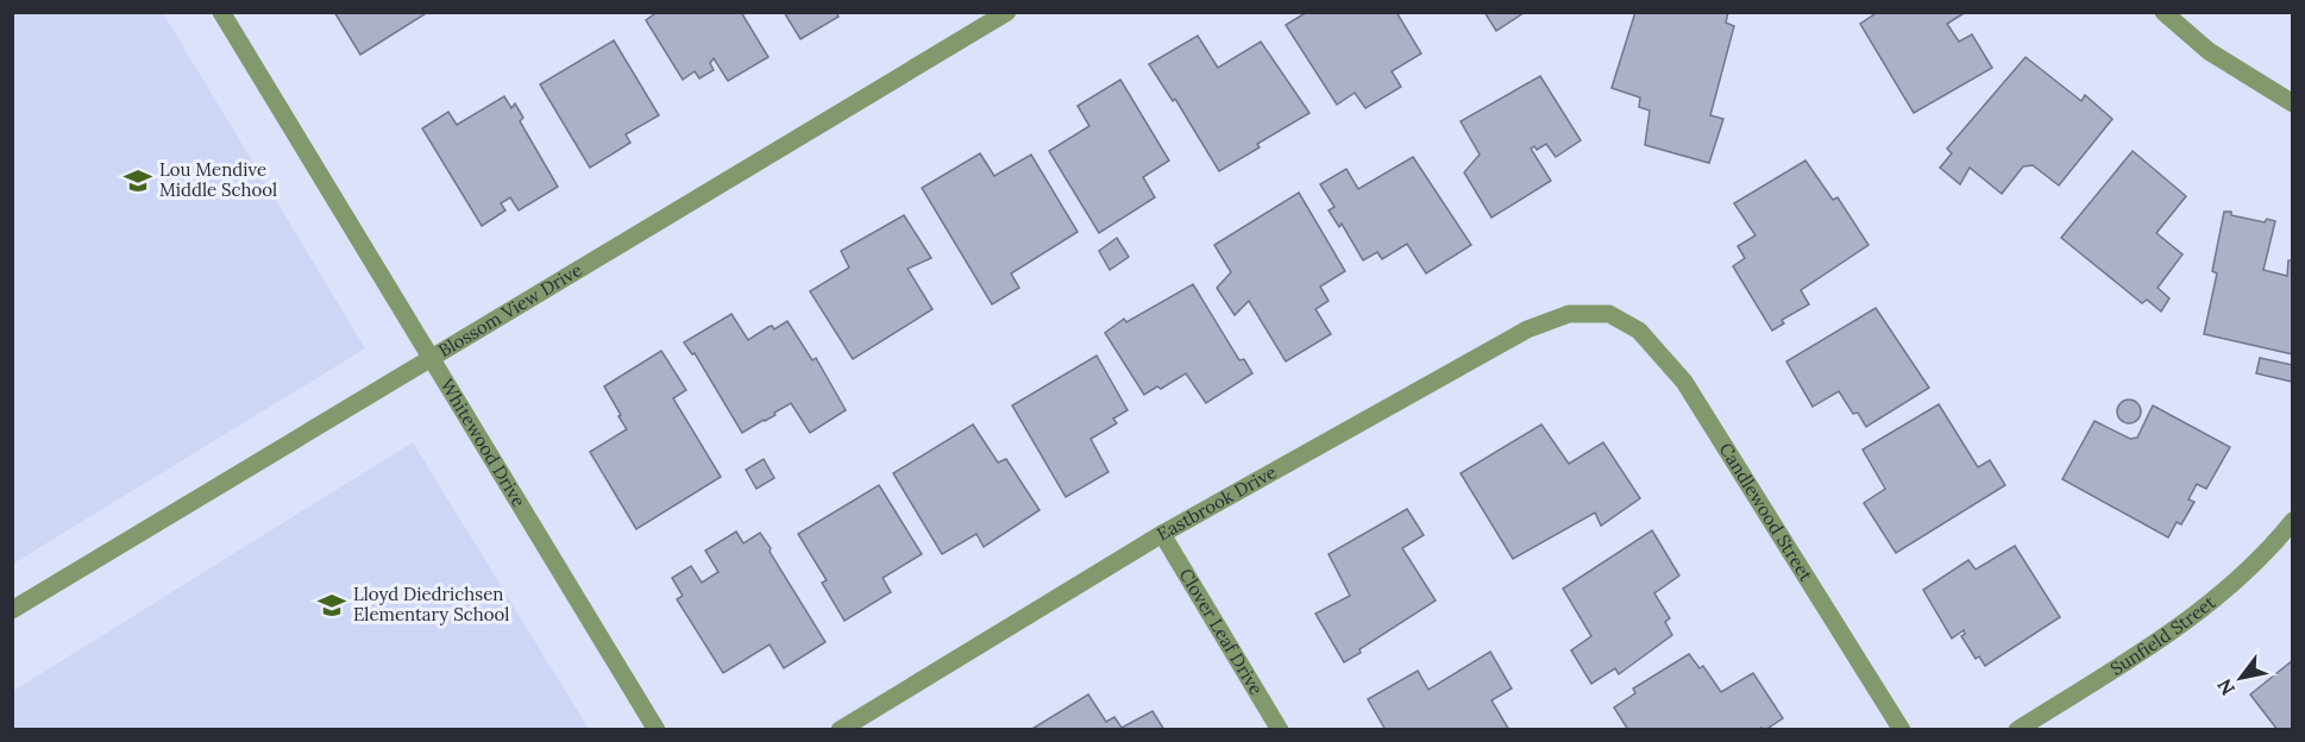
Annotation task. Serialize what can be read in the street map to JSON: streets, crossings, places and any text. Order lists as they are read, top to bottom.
{
  "streets": {
    "street": [
      "Blossom View Drive",
      "Whitewood Drive",
      "Eastbrook Drive",
      "Candlewood Street",
      "Clover Leaf Drive",
      "Sunfield Street"
    ]
  },
  "crossings": [
    ["Blossom View Drive", "Whitewood Drive"],
    ["Eastbrook Drive", "Candlewood Street"],
    ["Eastbrook Drive", "Clover Leaf Drive"]
  ],
  "places": {
    "school or university": ["Lou Mendive Middle School", "Lloyd Diedrichsen Elementary School"]
  },
  "north": "bottom left"
}
